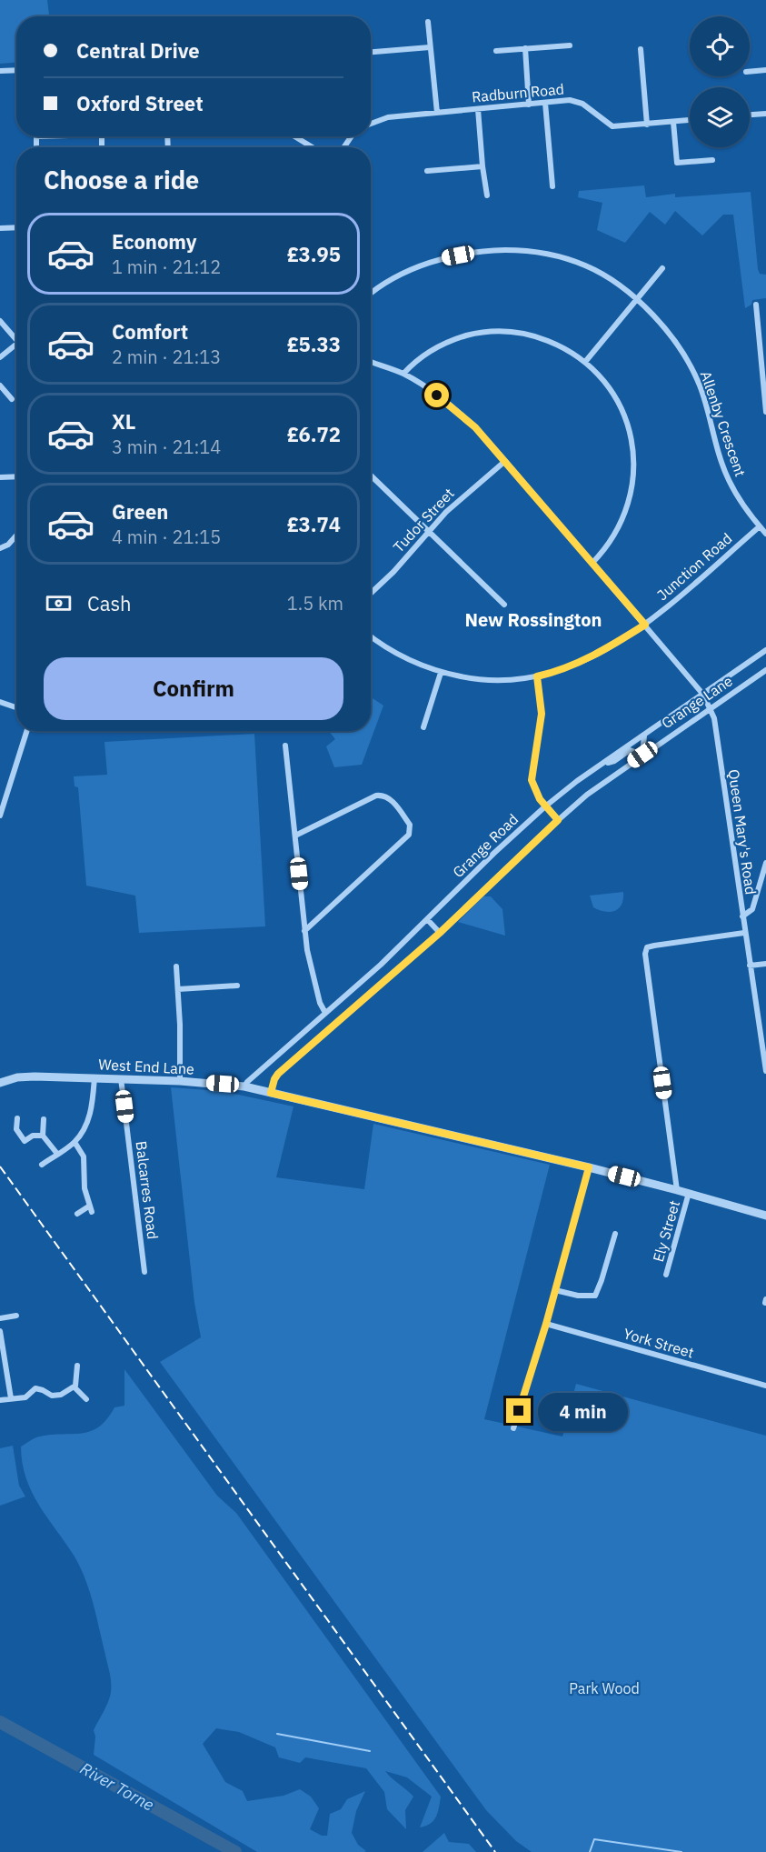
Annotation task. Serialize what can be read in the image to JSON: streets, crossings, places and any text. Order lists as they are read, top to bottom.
{
  "streets": {
    "street": [
      "Radburn Road",
      "Allenby Crescent",
      "Tudor Street",
      "Junction Road",
      "Grange Lane",
      "Queen Mary's Road",
      "Grange Road",
      "West End Lane",
      "Balcarres Road",
      "Ely Street",
      "York Street"
    ]
  },
  "crossings": [
    ["Allenby Crescent", "Junction Road"],
    ["Tudor Street", "Queen Mary's Road"],
    ["Junction Road", "Queen Mary's Road"],
    ["Grange Lane", "Queen Mary's Road"],
    ["Grange Lane", "Grange Road"],
    ["Grange Lane", "West End Lane"],
    ["Queen Mary's Road", "Grange Road"],
    ["Grange Road", "West End Lane"],
    ["West End Lane", "Balcarres Road"],
    ["West End Lane", "Ely Street"]
  ],
  "districts": ["New Rossington"],
  "water": ["River Torne"],
  "parks": ["Park Wood"],
  "page": {
    "banner": ["Central Drive", "Oxford Street"],
    "heading": "Choose a ride",
    "list": [
      {
        "name": "Economy",
        "note": "1 min · 21:12",
        "value": "£3.95"
      },
      {
        "name": "Comfort",
        "note": "2 min · 21:13",
        "value": "£5.33"
      },
      {
        "name": "XL",
        "note": "3 min · 21:14",
        "value": "£6.72"
      },
      {
        "name": "Green",
        "note": "4 min · 21:15",
        "value": "£3.74"
      }
    ],
    "pay": ["Cash", "1.5 km"],
    "buttons": "Confirm",
    "bubble": "4 min"
  }
}
